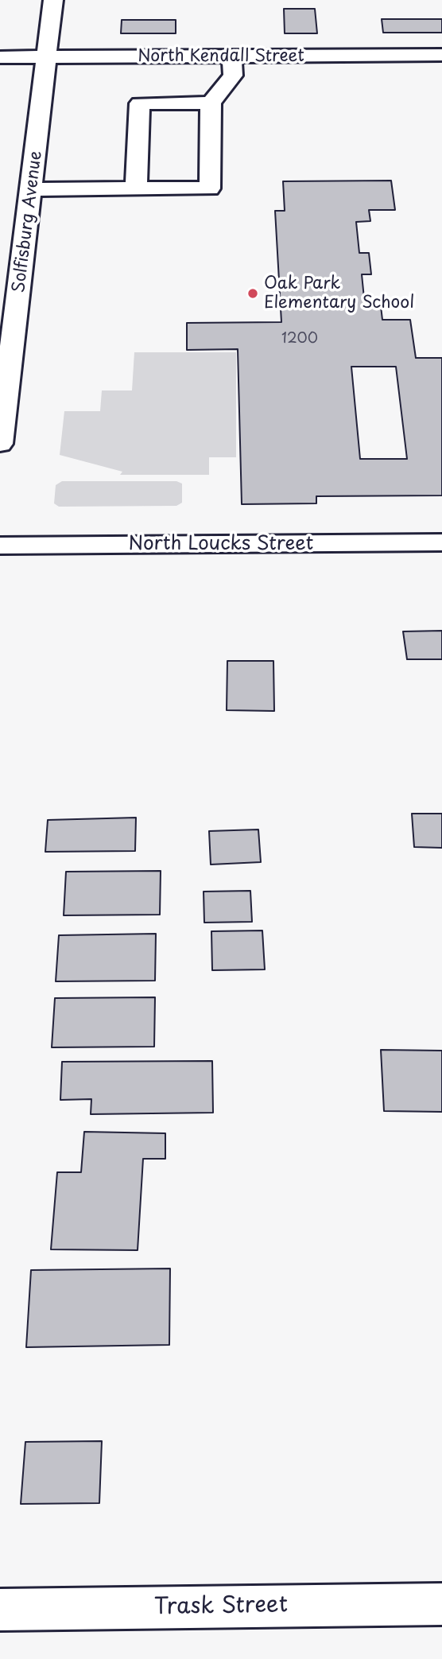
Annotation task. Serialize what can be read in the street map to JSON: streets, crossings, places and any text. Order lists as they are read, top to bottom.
{
  "streets": {
    "street": [
      "North Kendall Street",
      "Solfisburg Avenue",
      "North Loucks Street",
      "Trask Street"
    ]
  },
  "crossings": [
    ["North Kendall Street", "Solfisburg Avenue"]
  ],
  "places": ["Oak Park Elementary School"],
  "house_numbers": ["1200"]
}
